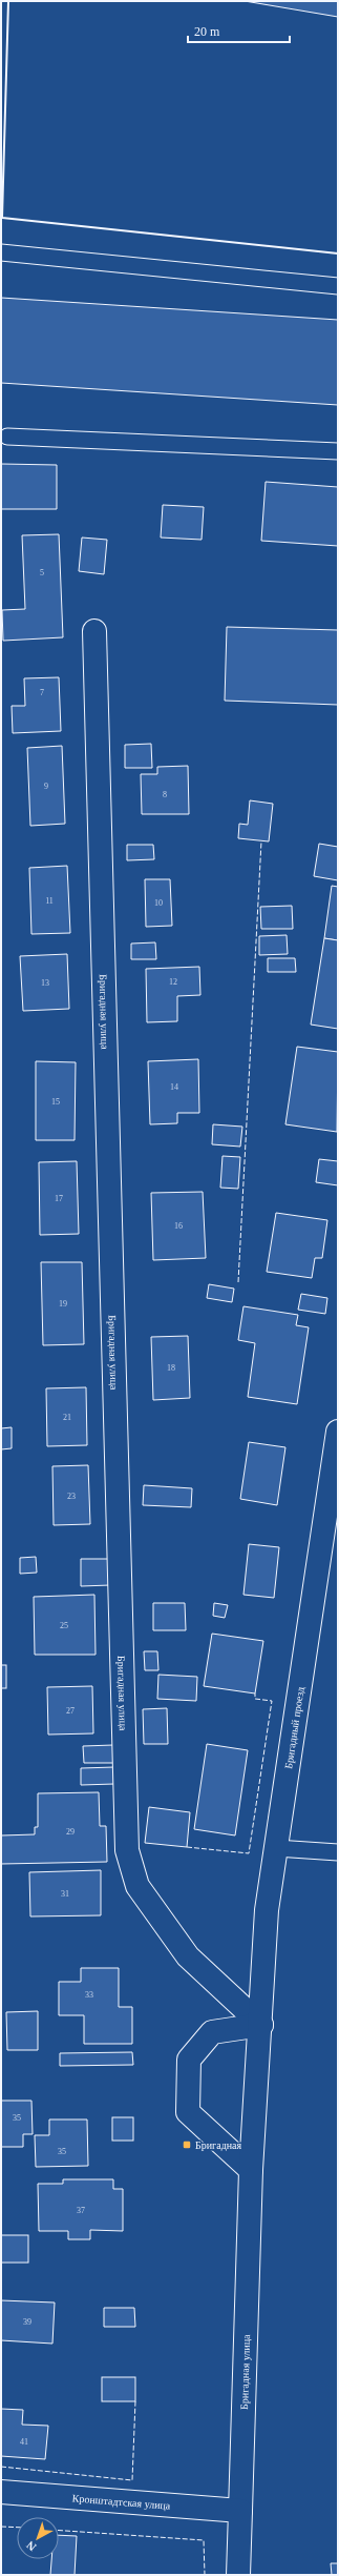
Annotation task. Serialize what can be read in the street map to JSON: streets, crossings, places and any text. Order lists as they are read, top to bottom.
{
  "streets": {
    "street": ["Бригадная улица", "Бригадный проезд", "Кронштадтская улица"]
  },
  "crossings": [
    ["Бригадная улица", "Бригадный проезд"],
    ["Бригадная улица", "Кронштадтская улица"]
  ],
  "places": {
    "transit": ["Бригадная"]
  },
  "house_numbers": [
    "5",
    "7",
    "9",
    "8",
    "11",
    "10",
    "12",
    "13",
    "14",
    "15",
    "17",
    "16",
    "19",
    "18",
    "21",
    "23",
    "25",
    "27",
    "29",
    "31",
    "33",
    "35",
    "35",
    "37",
    "39",
    "41"
  ],
  "scale_bar": "20 m",
  "north": "bottom left"
}
